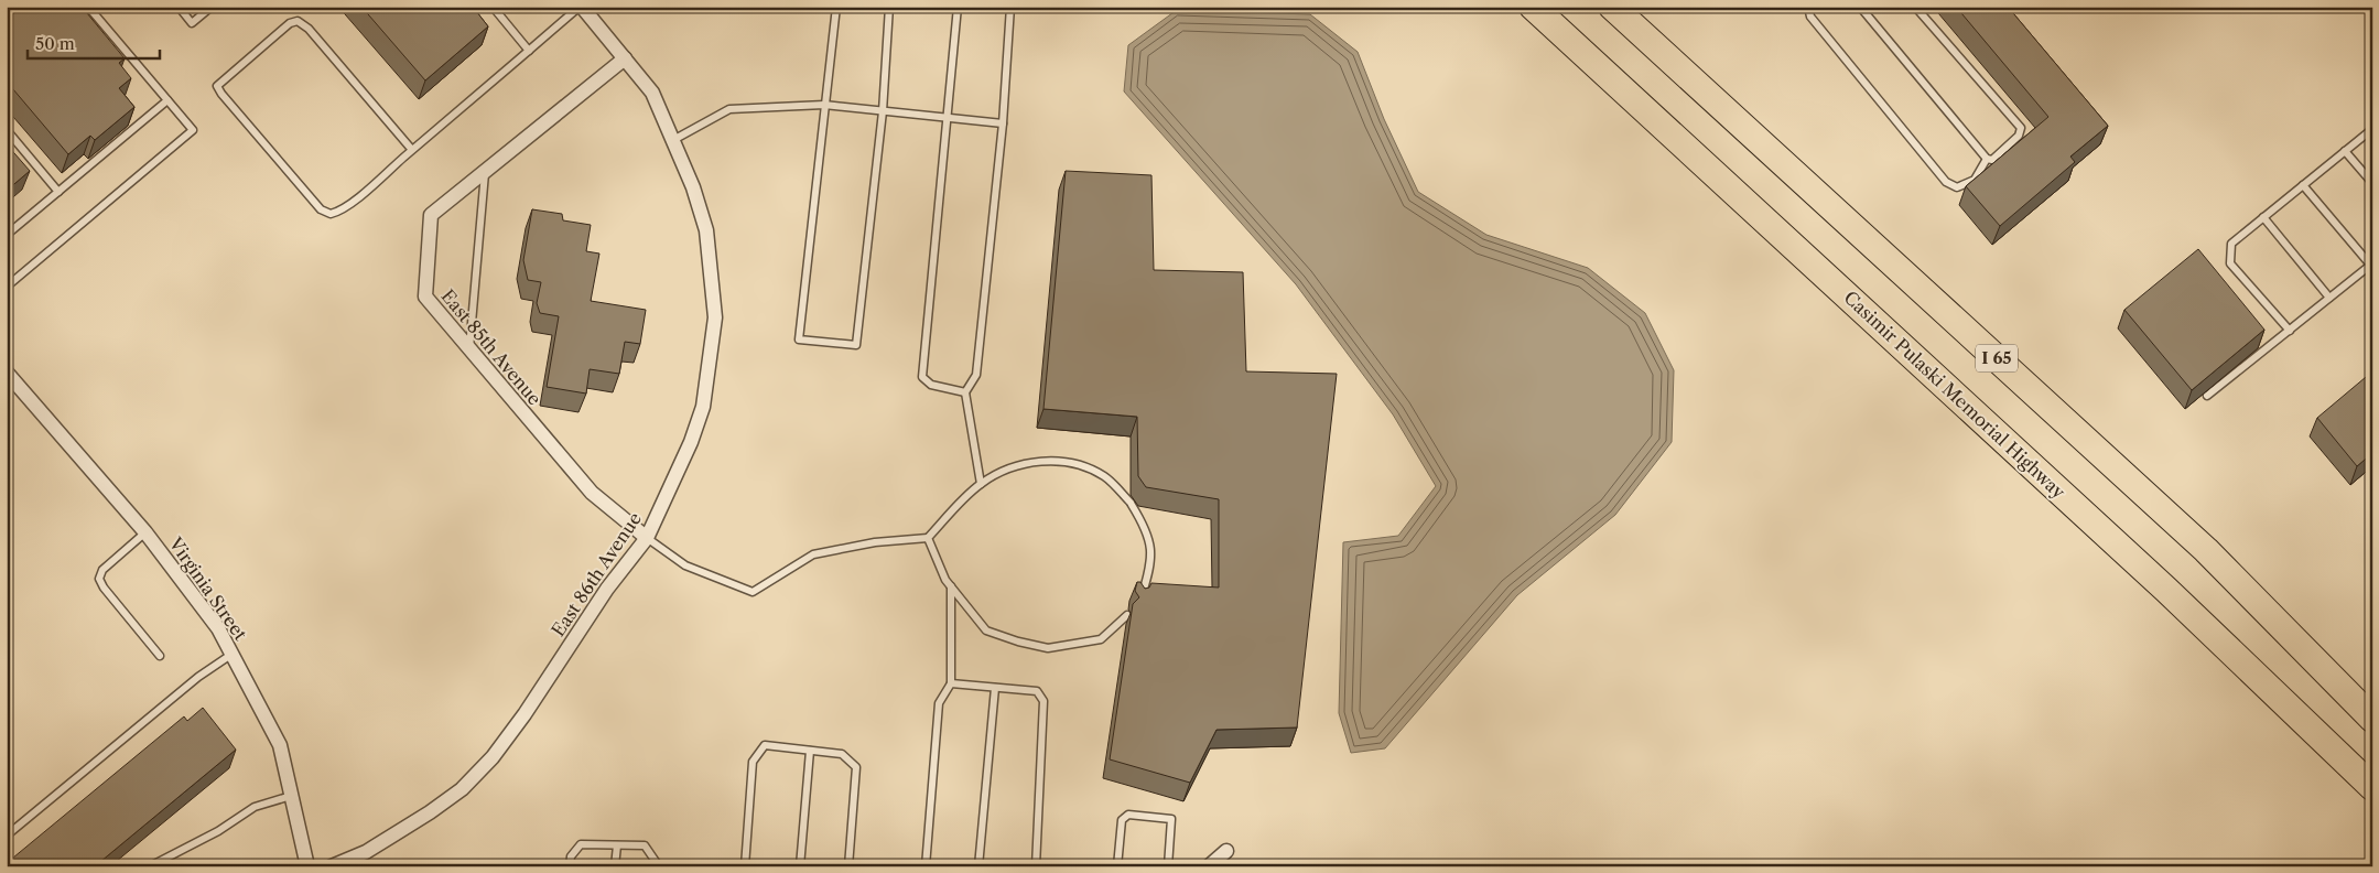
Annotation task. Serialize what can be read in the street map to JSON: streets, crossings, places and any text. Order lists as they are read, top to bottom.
{
  "streets": {
    "highway": ["I 65", "Casimir Pulaski Memorial Highway"],
    "street": ["East 85th Avenue", "East 86th Avenue", "Virginia Street"]
  },
  "crossings": [
    ["East 85th Avenue", "East 86th Avenue"]
  ],
  "scale_bar": "50 m"
}
